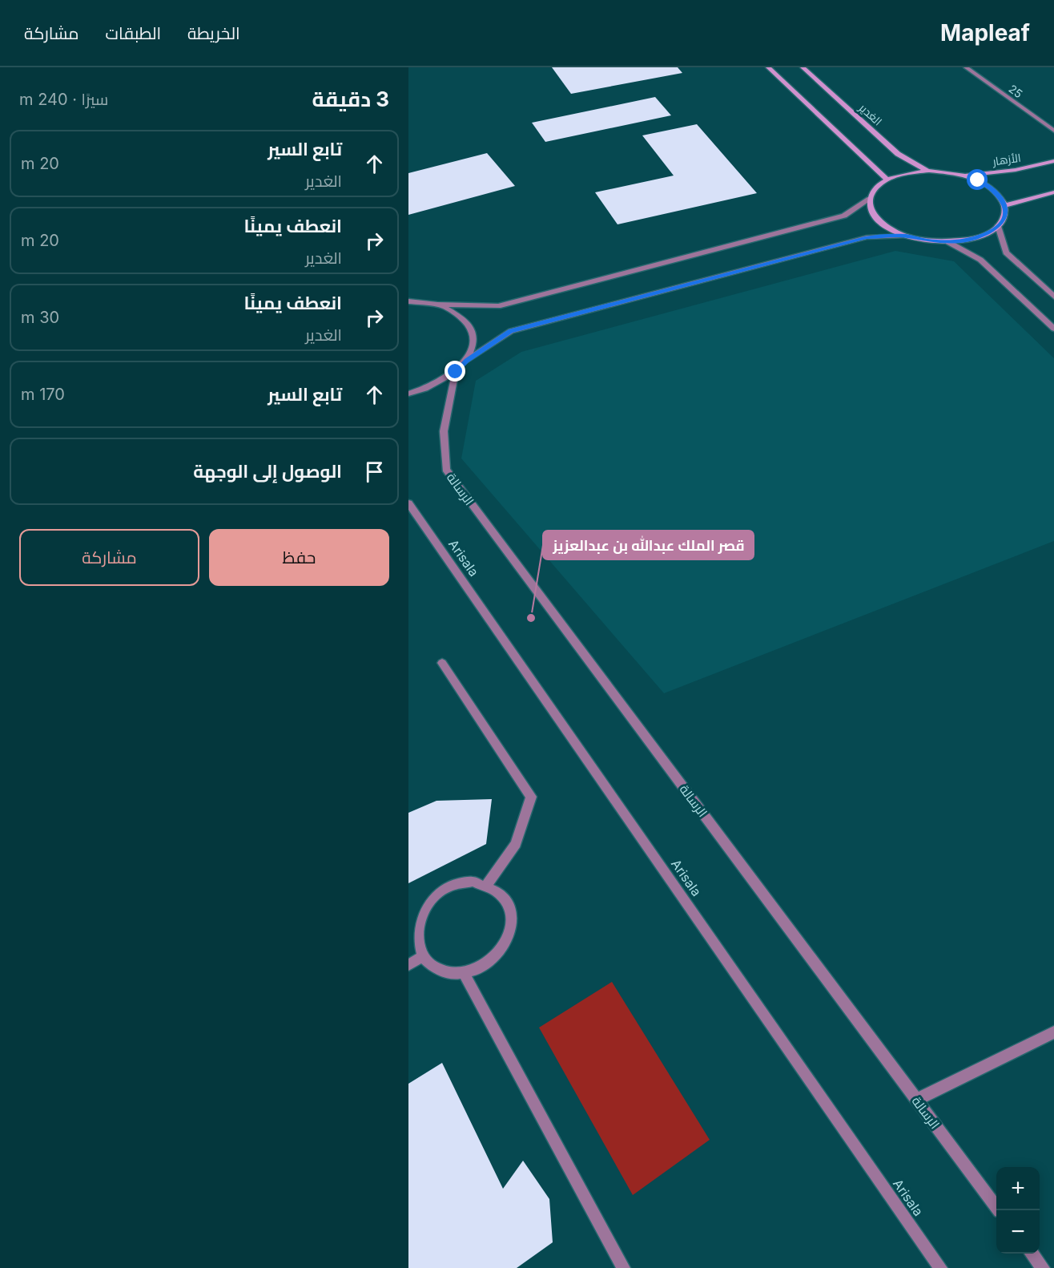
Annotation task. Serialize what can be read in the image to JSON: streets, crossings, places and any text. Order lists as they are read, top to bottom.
{
  "streets": {
    "street": [
      "25",
      "الغدير",
      "الأزهار",
      "الرسالة",
      "Arisala"
    ]
  },
  "crossings": [
    ["الغدير", "الأزهار"]
  ],
  "places": ["قصر الملك عبدالله بن عبدالعزيز"],
  "page": {
    "header": "Mapleaf",
    "nav": ["الخريطة", "الطبقات", "مشاركة"],
    "heading": ["3 دقيقة", "سيرًا · 240 m"],
    "list": [
      ["تابع السير", "الغدير", "20 m"],
      ["انعطف يمينًا", "الغدير", "20 m"],
      ["انعطف يمينًا", "الغدير", "30 m"],
      ["تابع السير", "170 m"],
      "الوصول إلى الوجهة"
    ],
    "buttons": ["حفظ", "مشاركة"],
    "map_buttons": ["+", "−"]
  }
}
